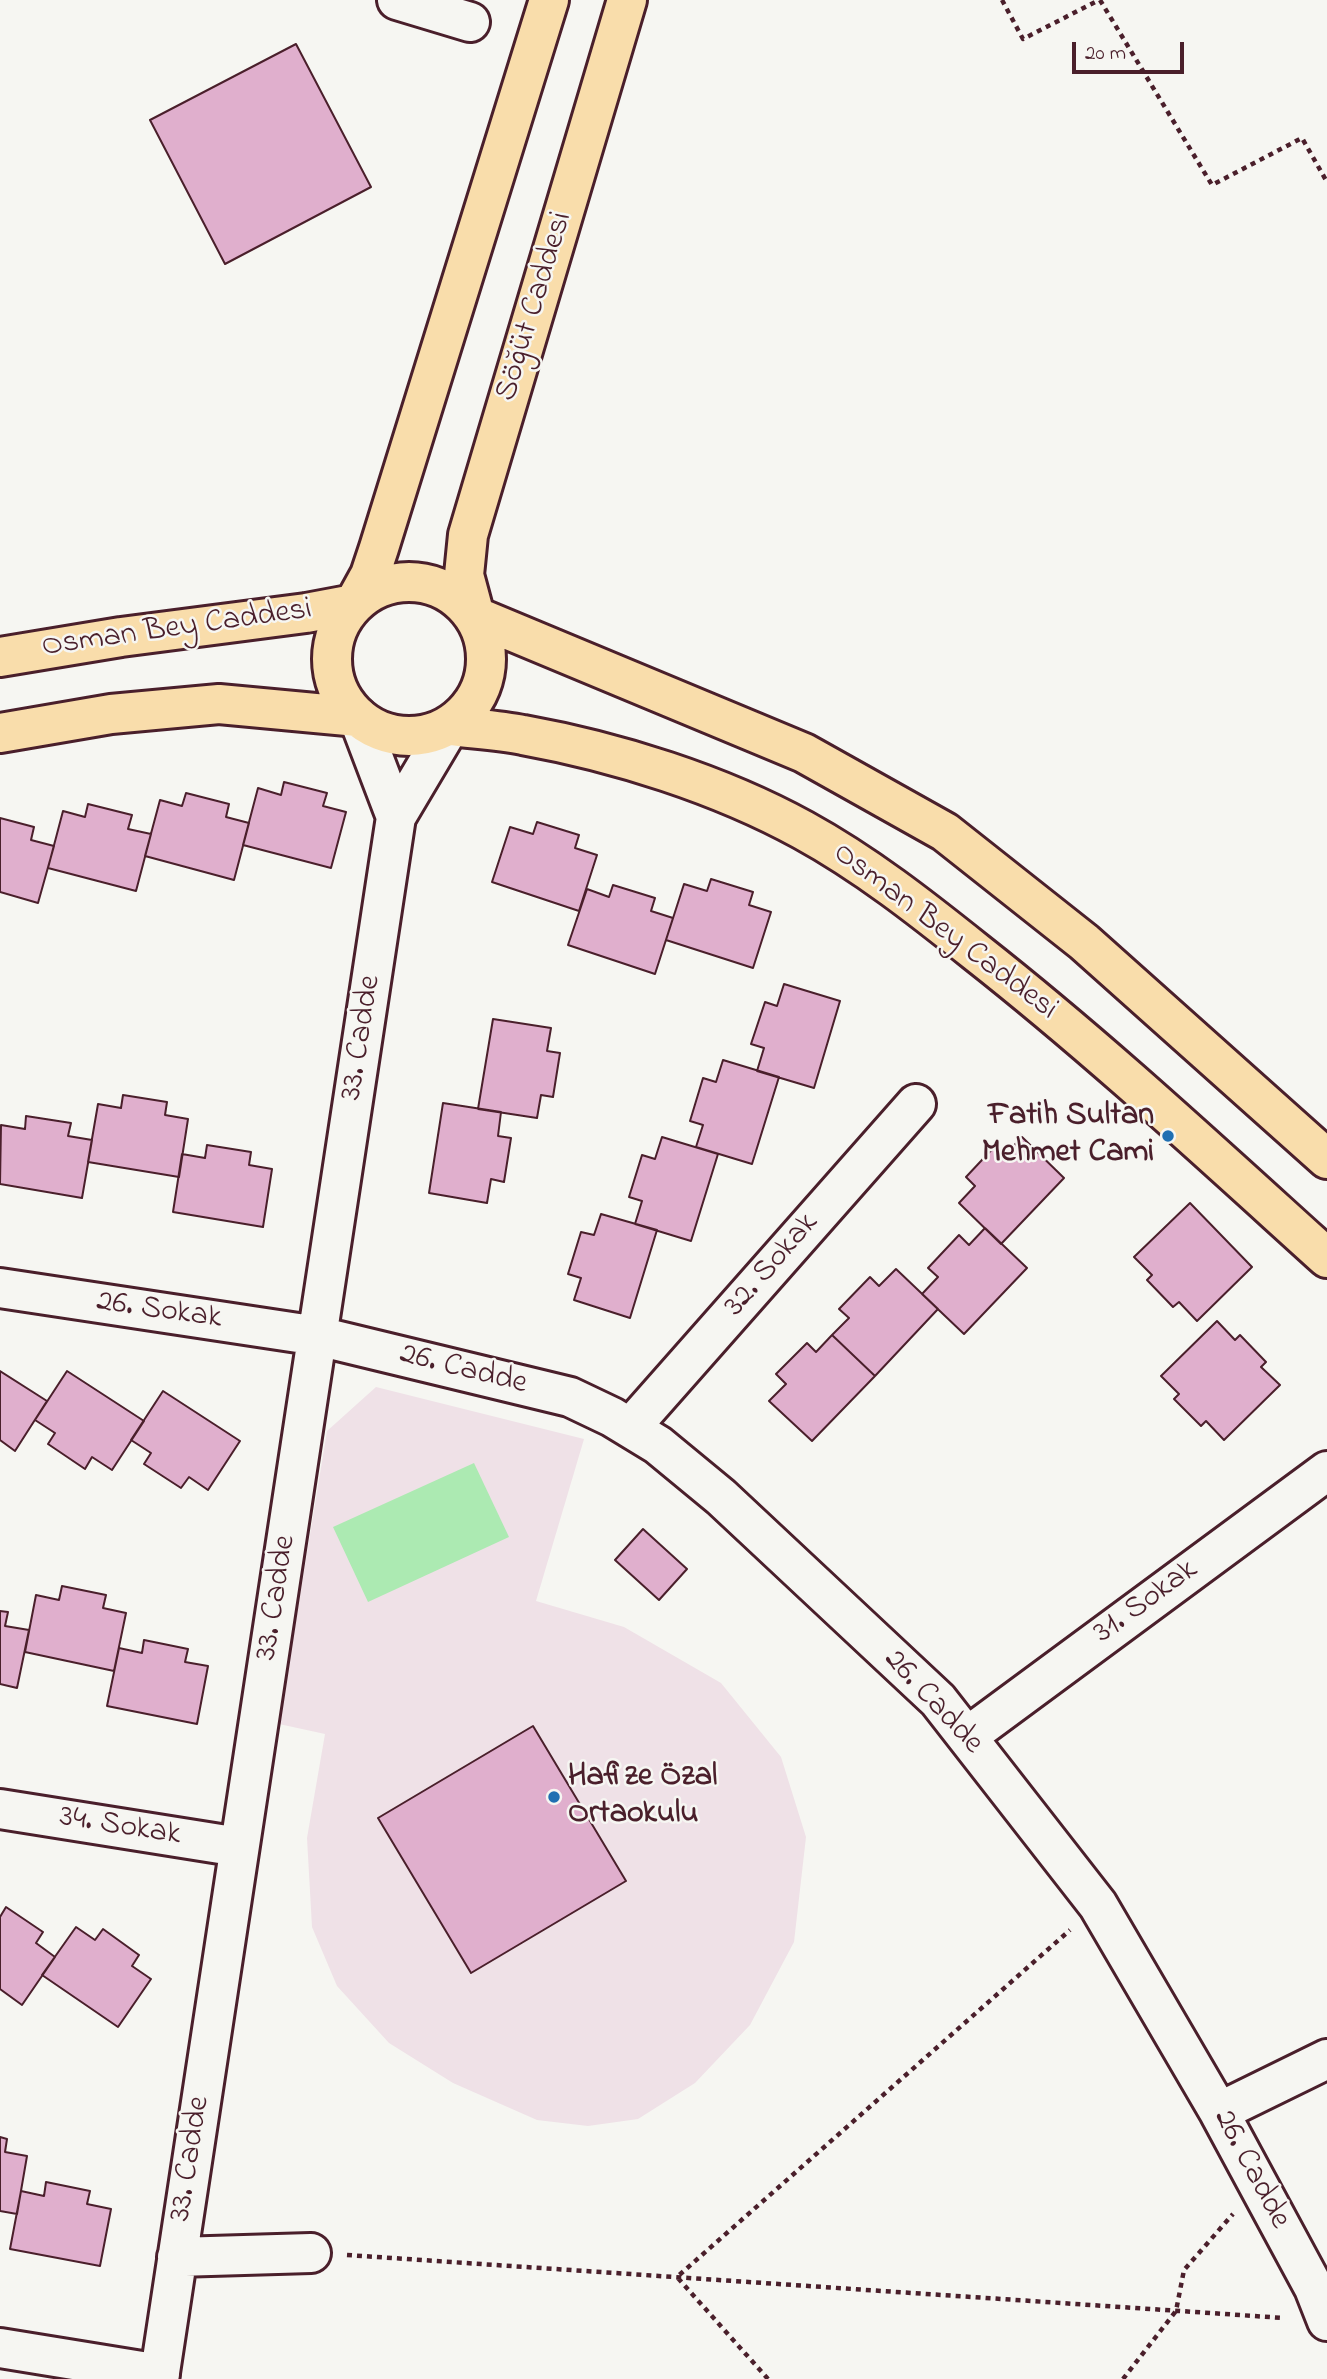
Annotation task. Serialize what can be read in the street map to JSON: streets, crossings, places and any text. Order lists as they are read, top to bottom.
{
  "streets": {
    "main road": ["Söğüt Caddesi", "Osman Bey Caddesi"],
    "street": [
      "33. Cadde",
      "32. Sokak",
      "26. Sokak",
      "26. Cadde",
      "31. Sokak",
      "34. Sokak"
    ]
  },
  "crossings": [
    ["Söğüt Caddesi", "Osman Bey Caddesi"],
    ["Söğüt Caddesi", "33. Cadde"],
    ["Osman Bey Caddesi", "33. Cadde"],
    ["33. Cadde", "26. Sokak"],
    ["33. Cadde", "26. Cadde"],
    ["33. Cadde", "34. Sokak"],
    ["32. Sokak", "26. Cadde"],
    ["26. Sokak", "26. Cadde"],
    ["26. Cadde", "31. Sokak"]
  ],
  "places": ["Fatih Sultan Mehmet Cami", "Hafize Özal Ortaokulu"],
  "scale_bar": "20 m"
}
